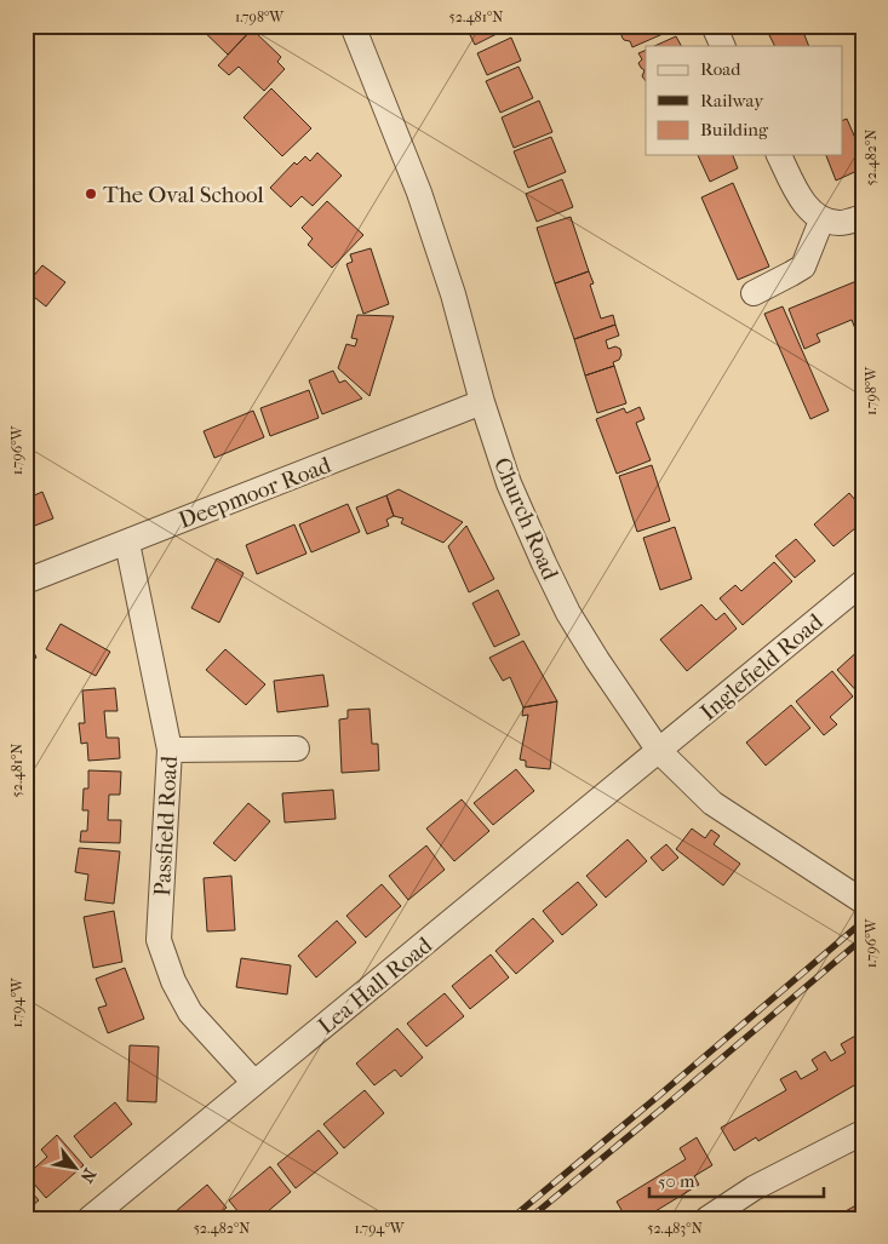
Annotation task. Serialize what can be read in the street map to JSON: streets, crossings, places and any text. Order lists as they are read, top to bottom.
{
  "streets": {
    "street": [
      "Deepmoor Road",
      "Church Road",
      "Inglefield Road",
      "Passfield Road",
      "Lea Hall Road"
    ]
  },
  "crossings": [
    ["Deepmoor Road", "Church Road"],
    ["Deepmoor Road", "Passfield Road"],
    ["Church Road", "Inglefield Road"],
    ["Church Road", "Lea Hall Road"],
    ["Inglefield Road", "Lea Hall Road"],
    ["Passfield Road", "Lea Hall Road"]
  ],
  "places": ["The Oval School"],
  "legend": ["Road", "Railway", "Building"],
  "scale_bar": "50 m",
  "north": "bottom right",
  "coordinates": [
    "1.798°W",
    "52.481°N",
    "52.482°N",
    "1.796°W",
    "1.794°W",
    "52.483°N"
  ]
}
